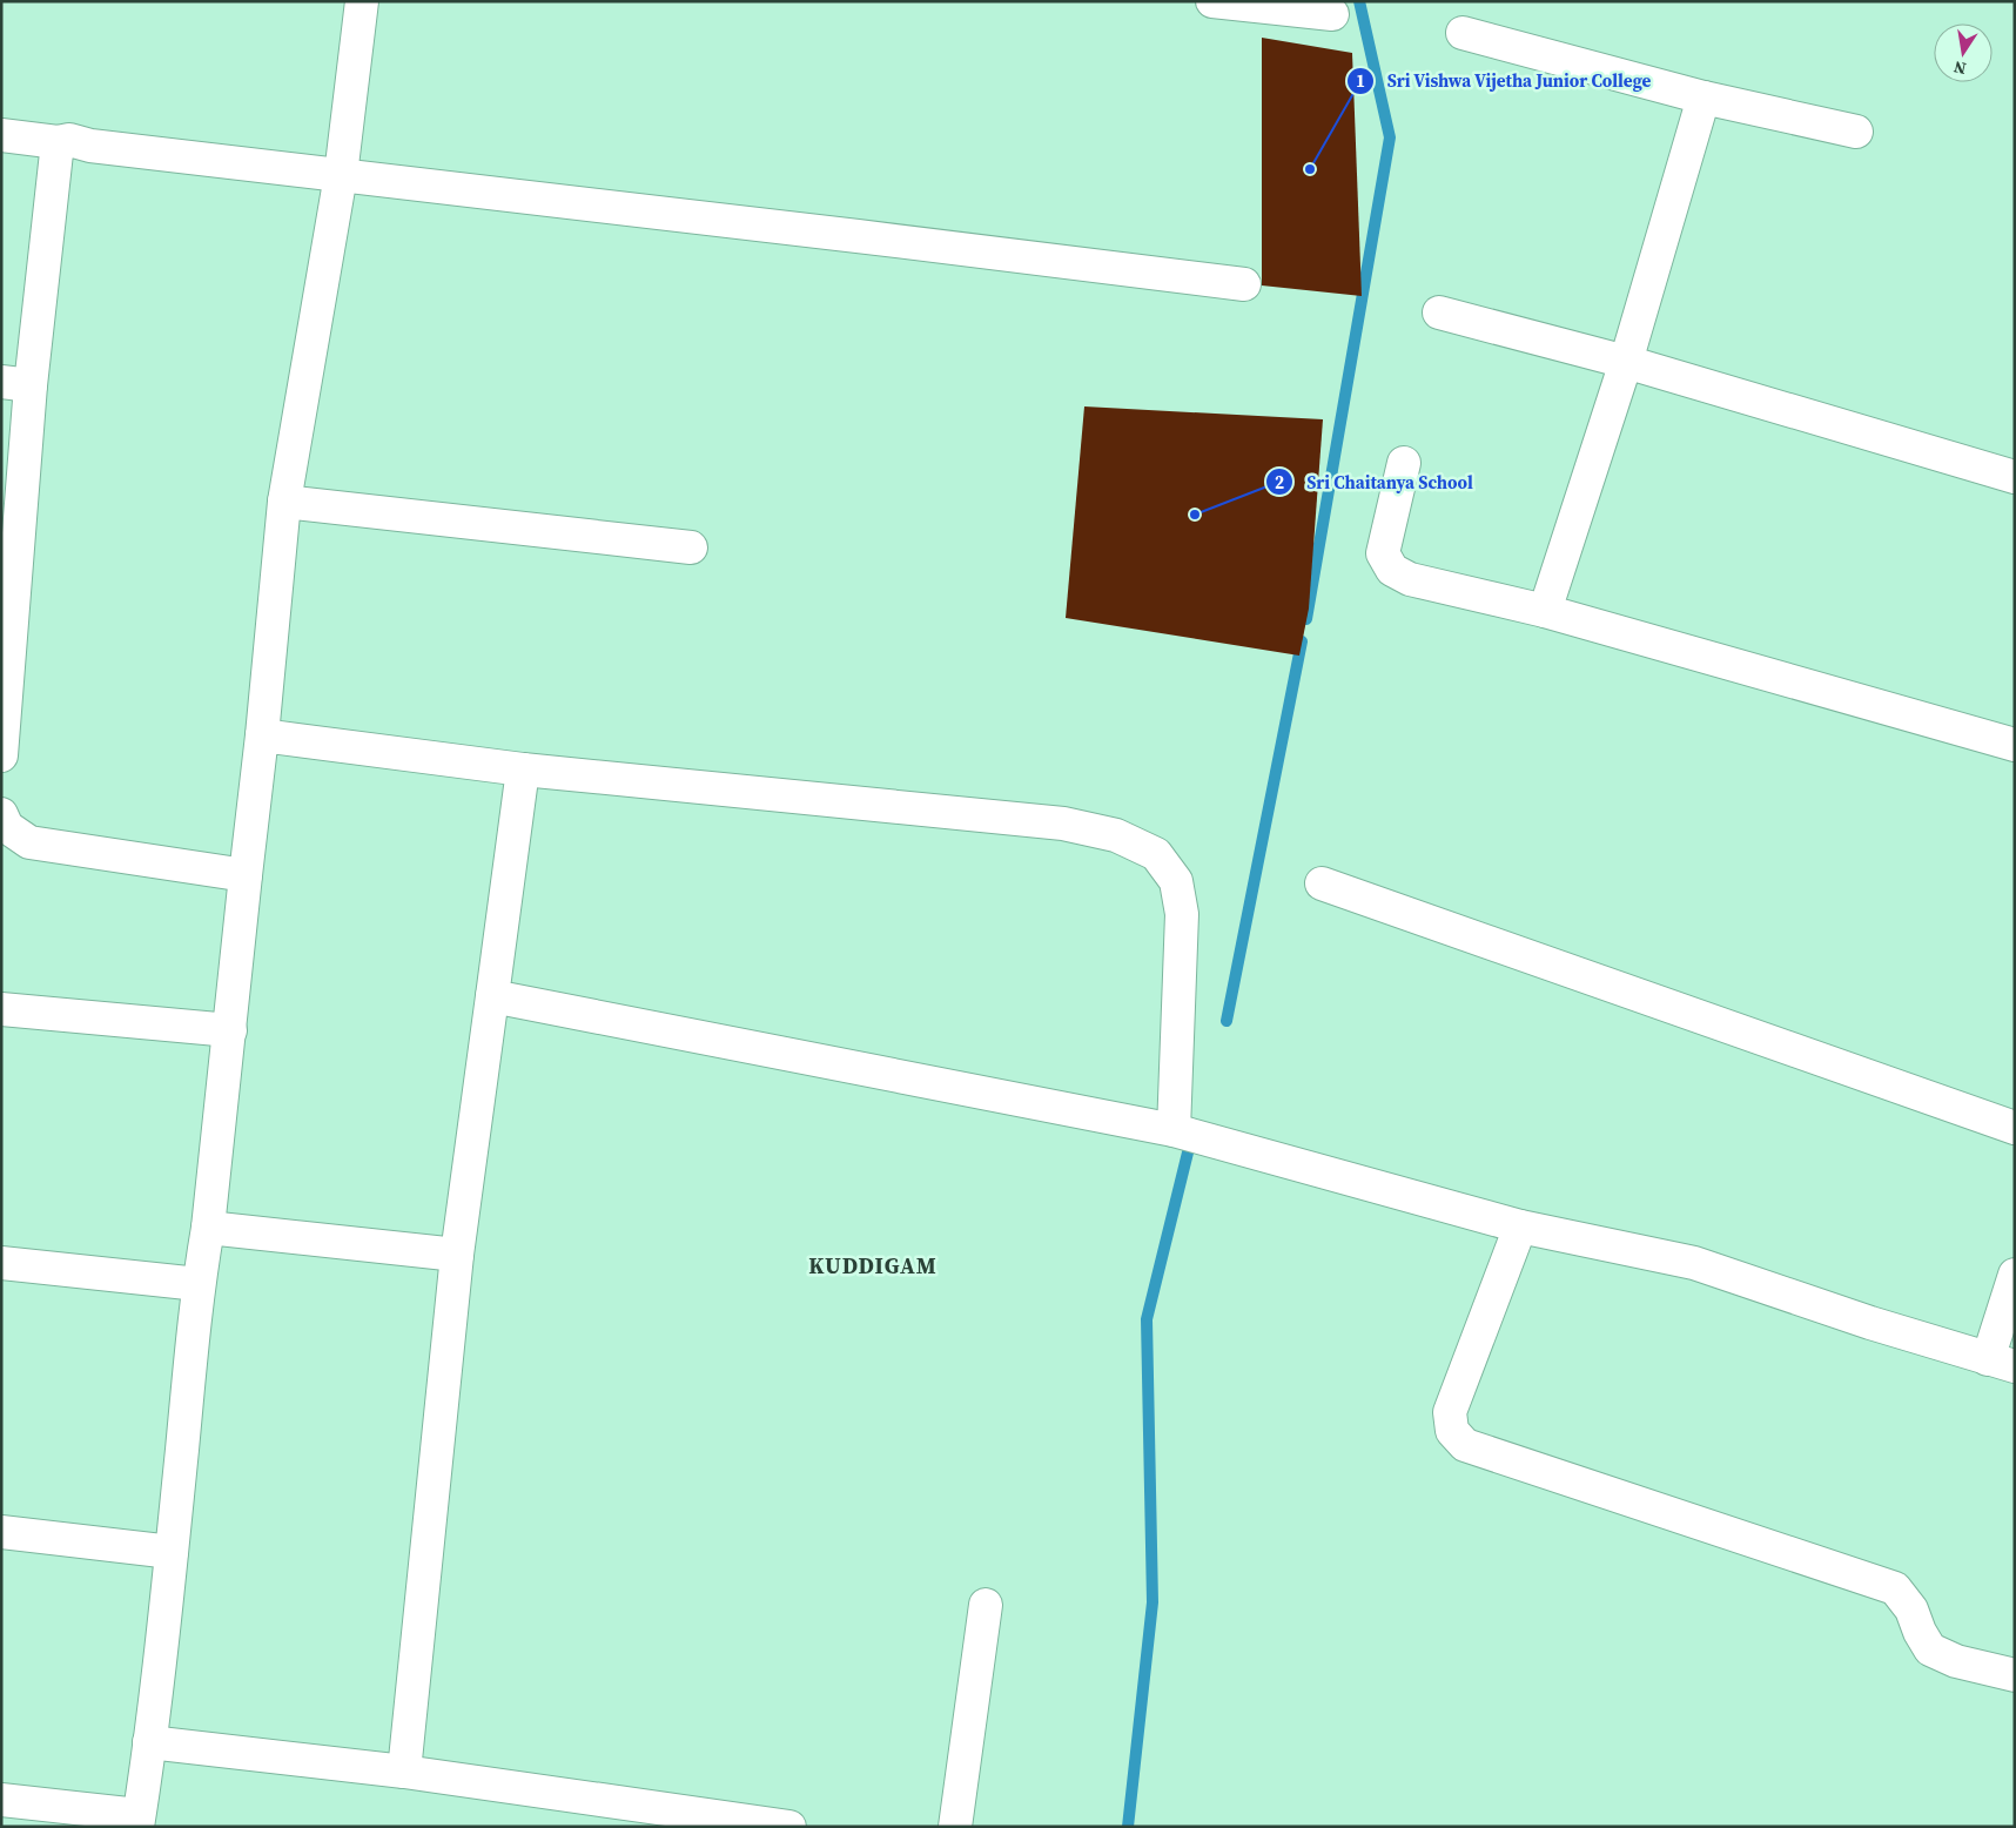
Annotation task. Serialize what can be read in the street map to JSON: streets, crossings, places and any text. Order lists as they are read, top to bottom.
{
  "districts": ["KUDDIGAM"],
  "places": ["Sri Vishwa Vijetha Junior College", "Sri Chaitanya School"],
  "north": "bottom"
}
